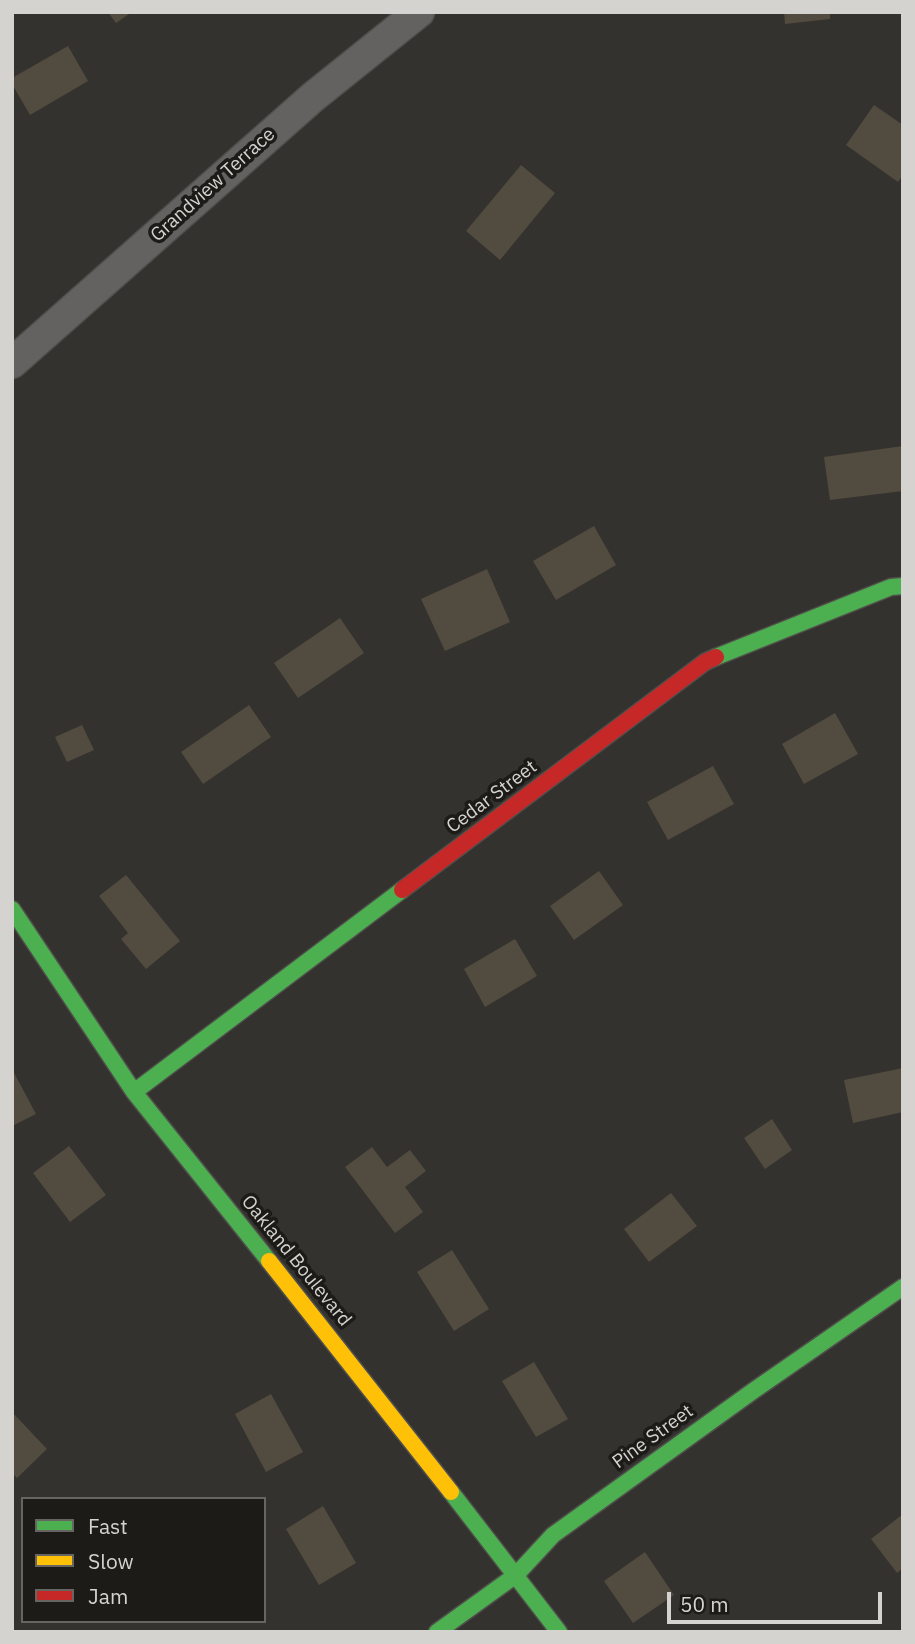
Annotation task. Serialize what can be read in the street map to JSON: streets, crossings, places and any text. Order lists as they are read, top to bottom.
{
  "streets": {
    "street": [
      "Grandview Terrace",
      "Cedar Street",
      "Oakland Boulevard",
      "Pine Street"
    ]
  },
  "crossings": [
    ["Cedar Street", "Oakland Boulevard"],
    ["Oakland Boulevard", "Pine Street"]
  ],
  "legend": ["Fast", "Slow", "Jam"],
  "scale_bar": "50 m"
}
